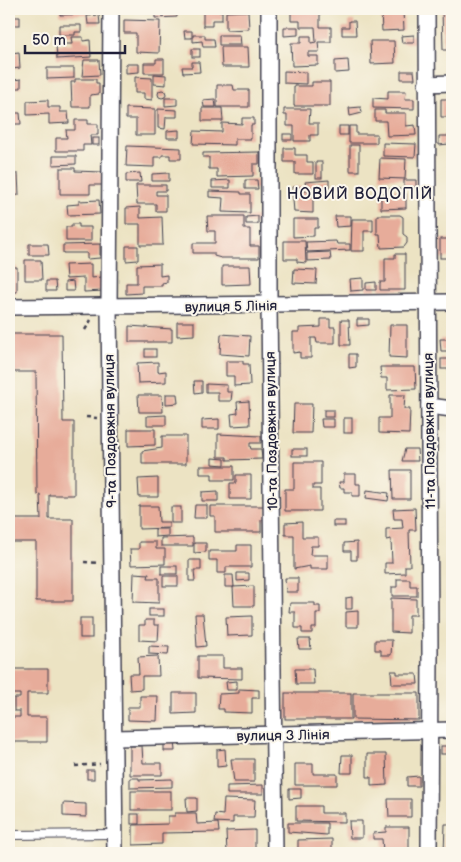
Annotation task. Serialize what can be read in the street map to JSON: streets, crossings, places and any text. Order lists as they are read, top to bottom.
{
  "streets": {
    "street": [
      "вулиця 5 Лінія",
      "9-та Поздовжня вулиця",
      "10-та Поздовжня вулиця",
      "11-та Поздовжня вулиця",
      "вулиця 3 Лінія"
    ]
  },
  "crossings": [
    ["вулиця 5 Лінія", "9-та Поздовжня вулиця"],
    ["вулиця 5 Лінія", "10-та Поздовжня вулиця"],
    ["вулиця 5 Лінія", "11-та Поздовжня вулиця"],
    ["9-та Поздовжня вулиця", "вулиця 3 Лінія"],
    ["10-та Поздовжня вулиця", "вулиця 3 Лінія"],
    ["11-та Поздовжня вулиця", "вулиця 3 Лінія"]
  ],
  "districts": ["НОВИЙ ВОДОПІЙ"],
  "scale_bar": "50 m"
}
